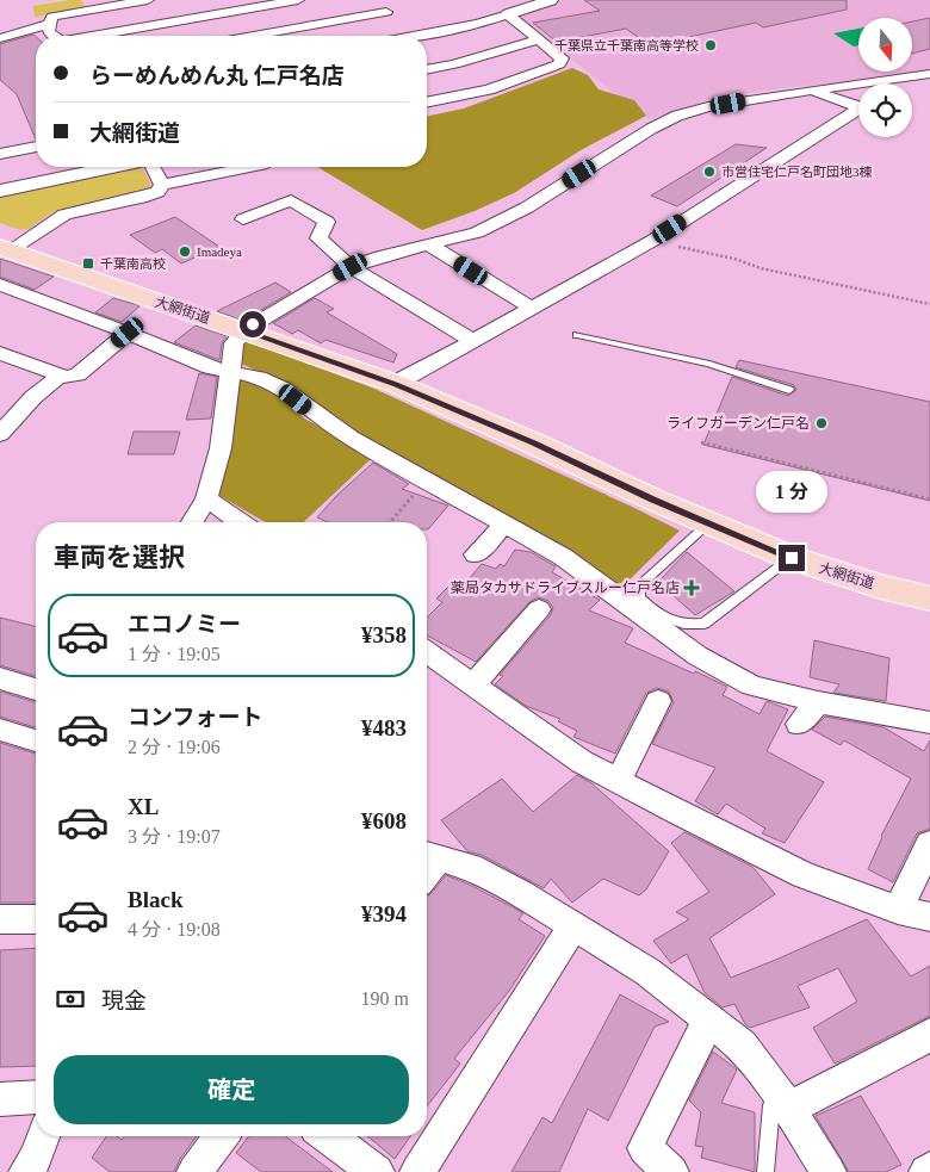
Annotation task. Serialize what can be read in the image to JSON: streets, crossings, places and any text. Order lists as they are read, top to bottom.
{
  "streets": {
    "main road": ["大網街道"]
  },
  "places": {
    "other": [
      "千葉県立千葉南高等学校",
      "市営住宅仁戸名町団地3棟",
      "Imadeya",
      "ライフガーデン仁戸名"
    ],
    "transit": ["千葉南高校"],
    "health": ["薬局タカサドライブスルー仁戸名店"]
  },
  "north": "bottom",
  "page": {
    "banner": ["らーめんめん丸 仁戸名店", "大網街道"],
    "bubble": "1 分",
    "heading": "車両を選択",
    "list": [
      {
        "name": "エコノミー",
        "note": "1 分 · 19:05",
        "value": "¥358"
      },
      {
        "name": "コンフォート",
        "note": "2 分 · 19:06",
        "value": "¥483"
      },
      {
        "name": "XL",
        "note": "3 分 · 19:07",
        "value": "¥608"
      },
      {
        "name": "Black",
        "note": "4 分 · 19:08",
        "value": "¥394"
      }
    ],
    "pay": ["現金", "190 m"],
    "buttons": "確定"
  }
}
